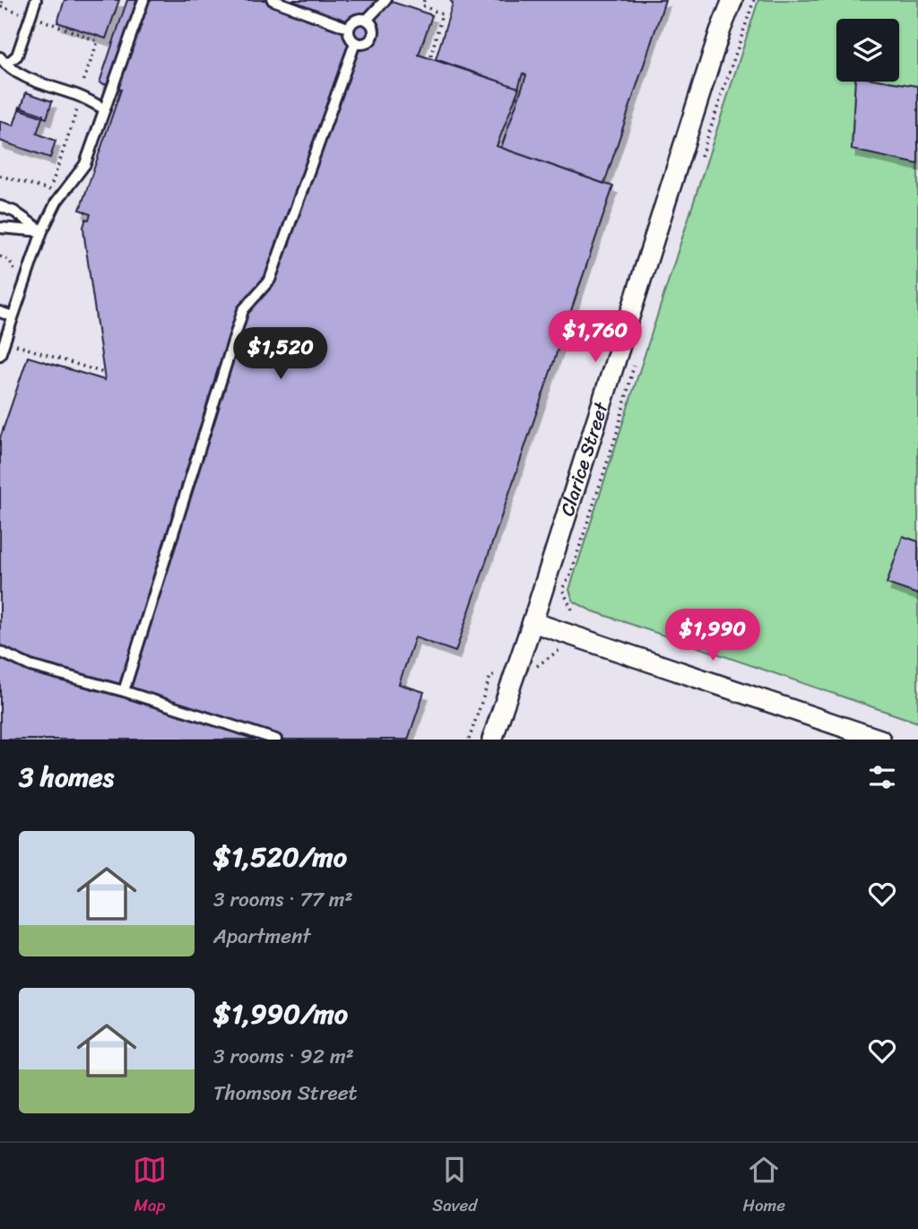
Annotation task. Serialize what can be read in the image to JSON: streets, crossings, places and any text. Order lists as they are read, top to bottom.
{
  "streets": {
    "street": ["Clarice Street"]
  },
  "page": {
    "price": ["$1,760", "$1,520", "$1,990"],
    "heading": "3 homes",
    "list": [
      {
        "name": "$1,520/mo",
        "note": "3 rooms · 77 m² · Apartment"
      },
      {
        "name": "$1,990/mo",
        "note": "3 rooms · 92 m² · Thomson Street"
      }
    ],
    "tabs": ["Map", "Saved", "Home"]
  }
}
